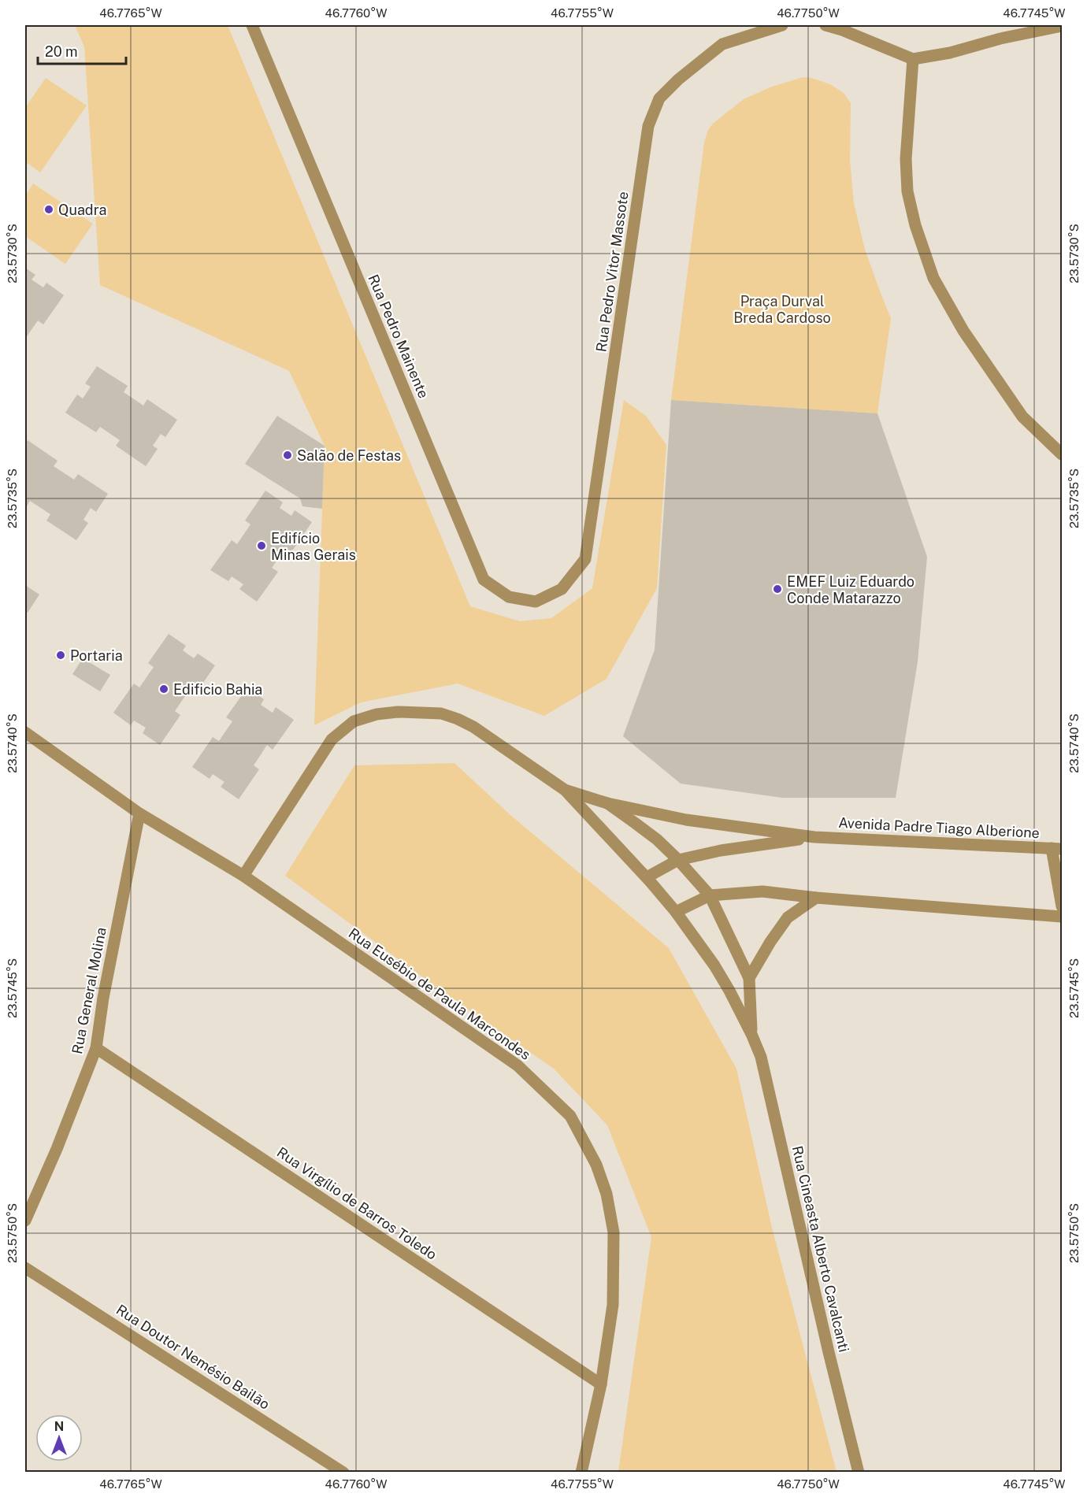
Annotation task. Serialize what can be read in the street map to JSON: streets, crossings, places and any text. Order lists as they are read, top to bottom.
{
  "streets": {
    "street": [
      "Rua Pedro Vitor Massote",
      "Rua Pedro Mainente",
      "Avenida Padre Tiago Alberione",
      "Rua General Molina",
      "Rua Eusébio de Paula Marcondes",
      "Rua Virgílio de Barros Toledo",
      "Rua Cineasta Alberto Cavalcanti",
      "Rua Doutor Nemésio Bailão"
    ]
  },
  "crossings": [
    ["Rua Pedro Vitor Massote", "Rua Pedro Mainente"],
    ["Avenida Padre Tiago Alberione", "Rua Cineasta Alberto Cavalcanti"],
    ["Rua General Molina", "Rua Eusébio de Paula Marcondes"],
    ["Rua General Molina", "Rua Virgílio de Barros Toledo"],
    ["Rua Eusébio de Paula Marcondes", "Rua Virgílio de Barros Toledo"],
    ["Rua Eusébio de Paula Marcondes", "Rua Cineasta Alberto Cavalcanti"]
  ],
  "parks": ["Praça Durval Breda Cardoso"],
  "places": [
    "Quadra",
    "Salão de Festas",
    "Edifício Minas Gerais",
    "EMEF Luiz Eduardo Conde Matarazzo",
    "Portaria",
    "Edificio Bahia"
  ],
  "scale_bar": "20 m",
  "north": "top",
  "coordinates": [
    "46.7765°W",
    "46.7760°W",
    "46.7755°W",
    "46.7750°W",
    "46.7745°W",
    "23.5730°S",
    "23.5735°S",
    "23.5740°S",
    "23.5745°S",
    "23.5750°S"
  ]
}
